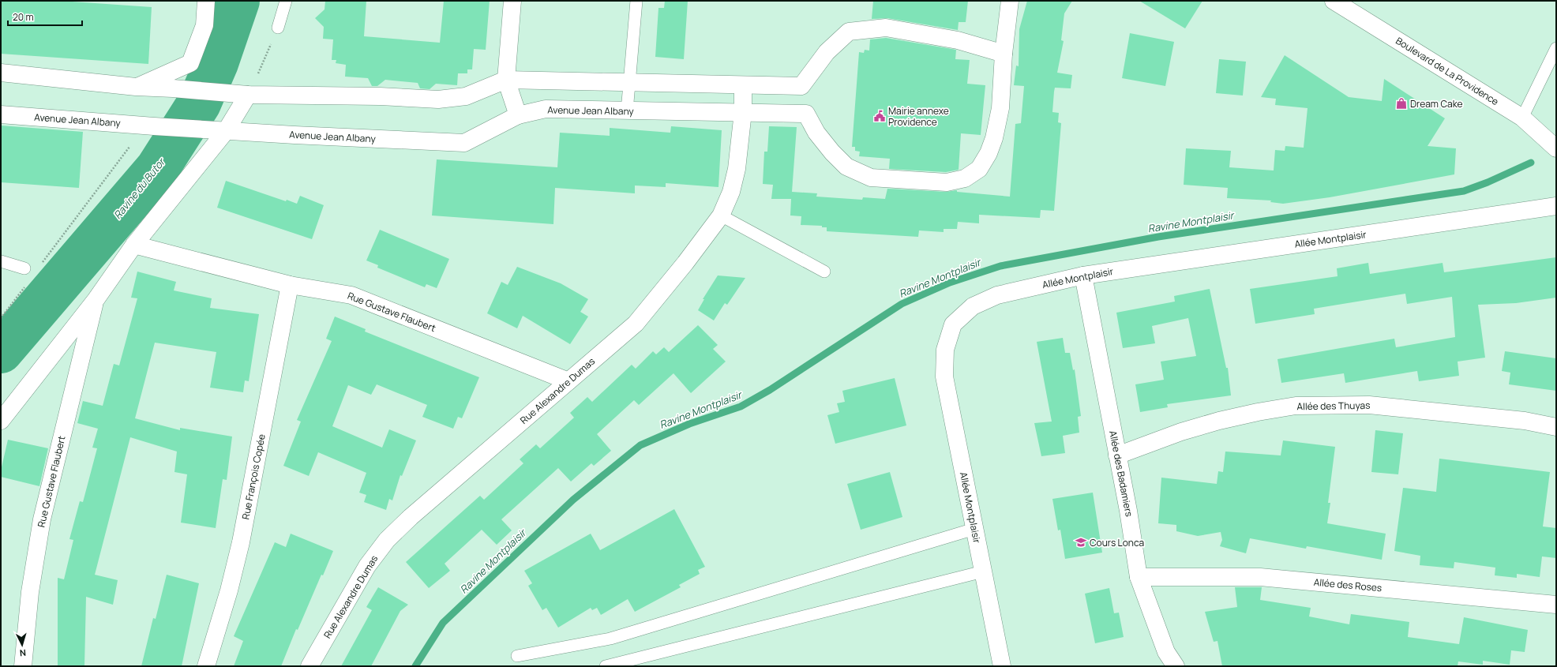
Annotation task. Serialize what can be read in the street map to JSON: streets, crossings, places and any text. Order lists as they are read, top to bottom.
{
  "streets": {
    "street": [
      "Boulevard de La Providence",
      "Avenue Jean Albany",
      "Allée Montplaisir",
      "Rue Gustave Flaubert",
      "Rue Alexandre Dumas",
      "Allée des Thuyas",
      "Allée des Badamiers",
      "Rue François Copée",
      "Allée des Roses"
    ]
  },
  "crossings": [
    ["Avenue Jean Albany", "Rue Gustave Flaubert"],
    ["Avenue Jean Albany", "Rue Alexandre Dumas"],
    ["Allée Montplaisir", "Allée des Badamiers"],
    ["Rue Gustave Flaubert", "Rue Alexandre Dumas"],
    ["Rue Gustave Flaubert", "Rue François Copée"],
    ["Allée des Thuyas", "Allée des Badamiers"],
    ["Allée des Badamiers", "Allée des Roses"]
  ],
  "water": ["Ravine du Butor", "Ravine Montplaisir"],
  "places": {
    "shop": ["Dream Cake"],
    "public building": ["Mairie annexe Providence"],
    "school or university": ["Cours Lonca"]
  },
  "scale_bar": "20 m",
  "north": "bottom"
}
